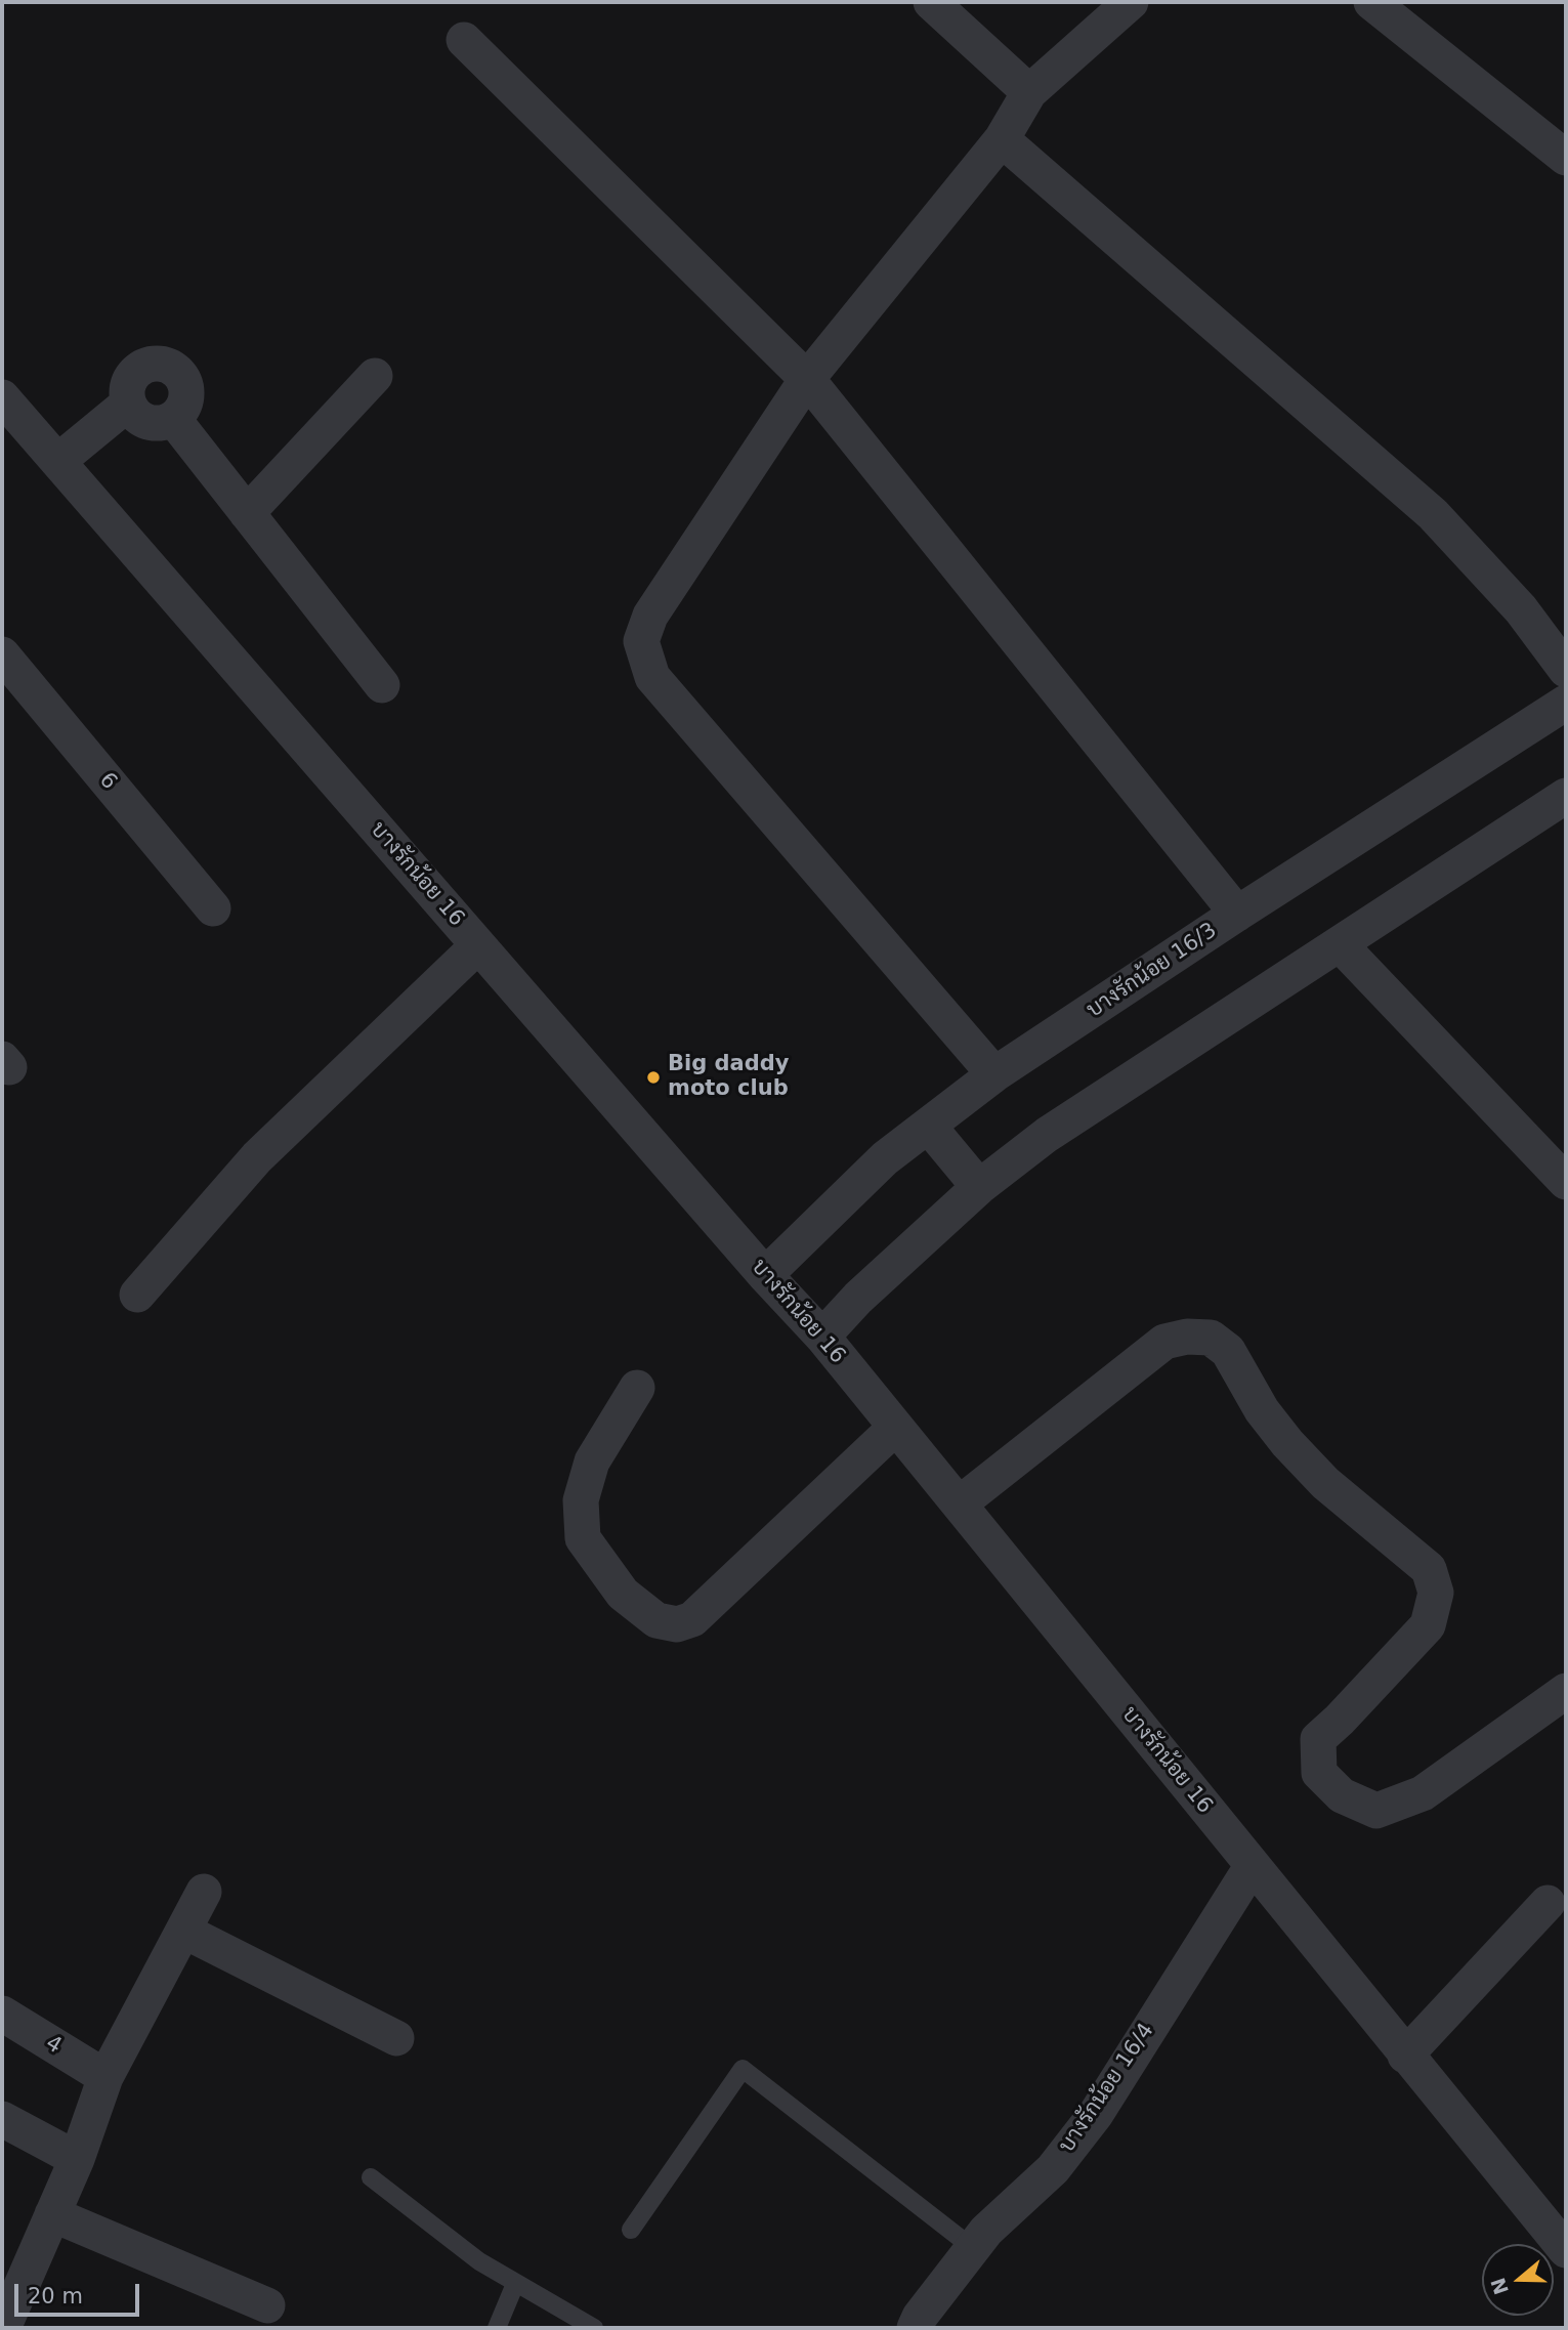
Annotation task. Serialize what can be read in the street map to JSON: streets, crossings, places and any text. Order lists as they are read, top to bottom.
{
  "streets": {
    "street": [
      "6",
      "บางรักน้อย 16",
      "บางรักน้อย 16/3",
      "4",
      "บางรักน้อย 16/4"
    ]
  },
  "crossings": [
    ["บางรักน้อย 16", "บางรักน้อย 16/3"],
    ["บางรักน้อย 16", "บางรักน้อย 16/4"]
  ],
  "places": ["Big daddy moto club"],
  "scale_bar": "20 m",
  "north": "left"
}
